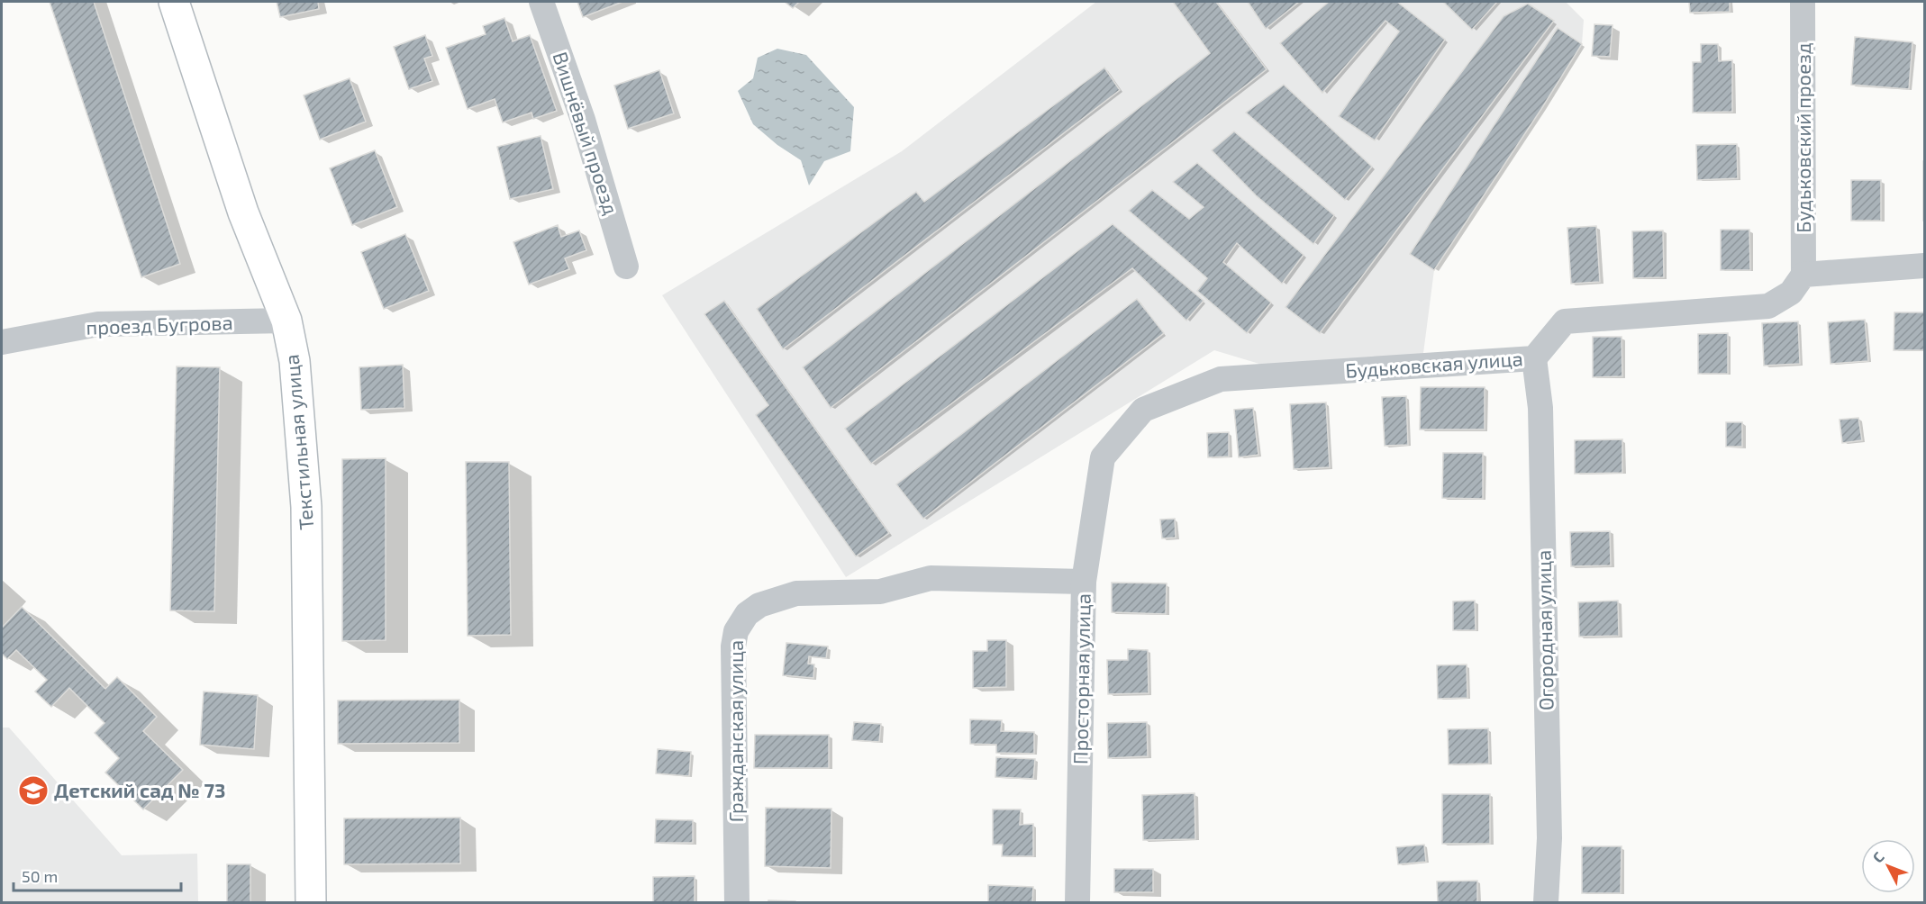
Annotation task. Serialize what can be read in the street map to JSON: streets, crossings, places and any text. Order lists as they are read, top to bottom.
{
  "streets": {
    "street": [
      "Вишнёвый проезд",
      "Будьковский проезд",
      "проезд Бугрова",
      "Будьковская улица",
      "Текстильная улица",
      "Огородная улица",
      "Просторная улица",
      "Гражданская улица"
    ]
  },
  "crossings": [
    ["Будьковский проезд", "Будьковская улица"],
    ["проезд Бугрова", "Текстильная улица"],
    ["Будьковская улица", "Огородная улица"],
    ["Будьковская улица", "Просторная улица"],
    ["Просторная улица", "Гражданская улица"]
  ],
  "places": {
    "school or university": ["Детский сад № 73"]
  },
  "scale_bar": "50 m",
  "north": "top left"
}
